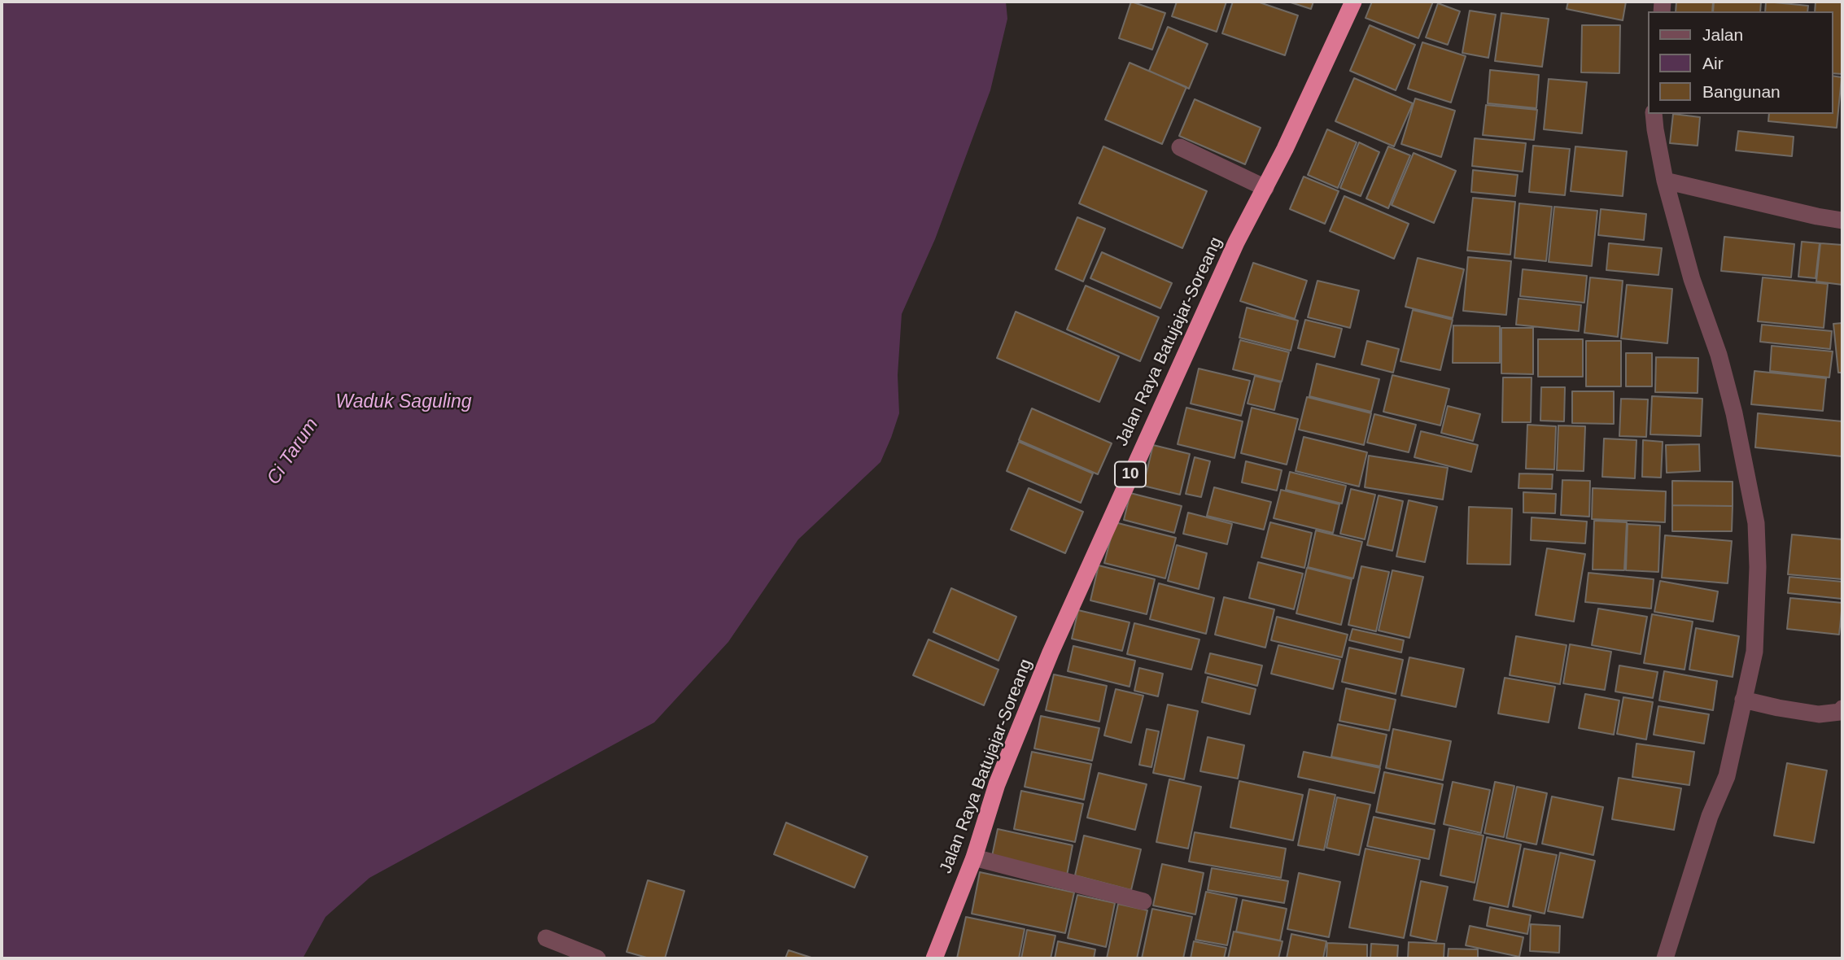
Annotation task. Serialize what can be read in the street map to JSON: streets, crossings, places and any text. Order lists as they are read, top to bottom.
{
  "streets": {
    "highway": ["Jalan Raya Batujajar-Soreang", "10"]
  },
  "water": ["Waduk Saguling", "Ci Tarum"],
  "legend": ["Jalan", "Air", "Bangunan"]
}
